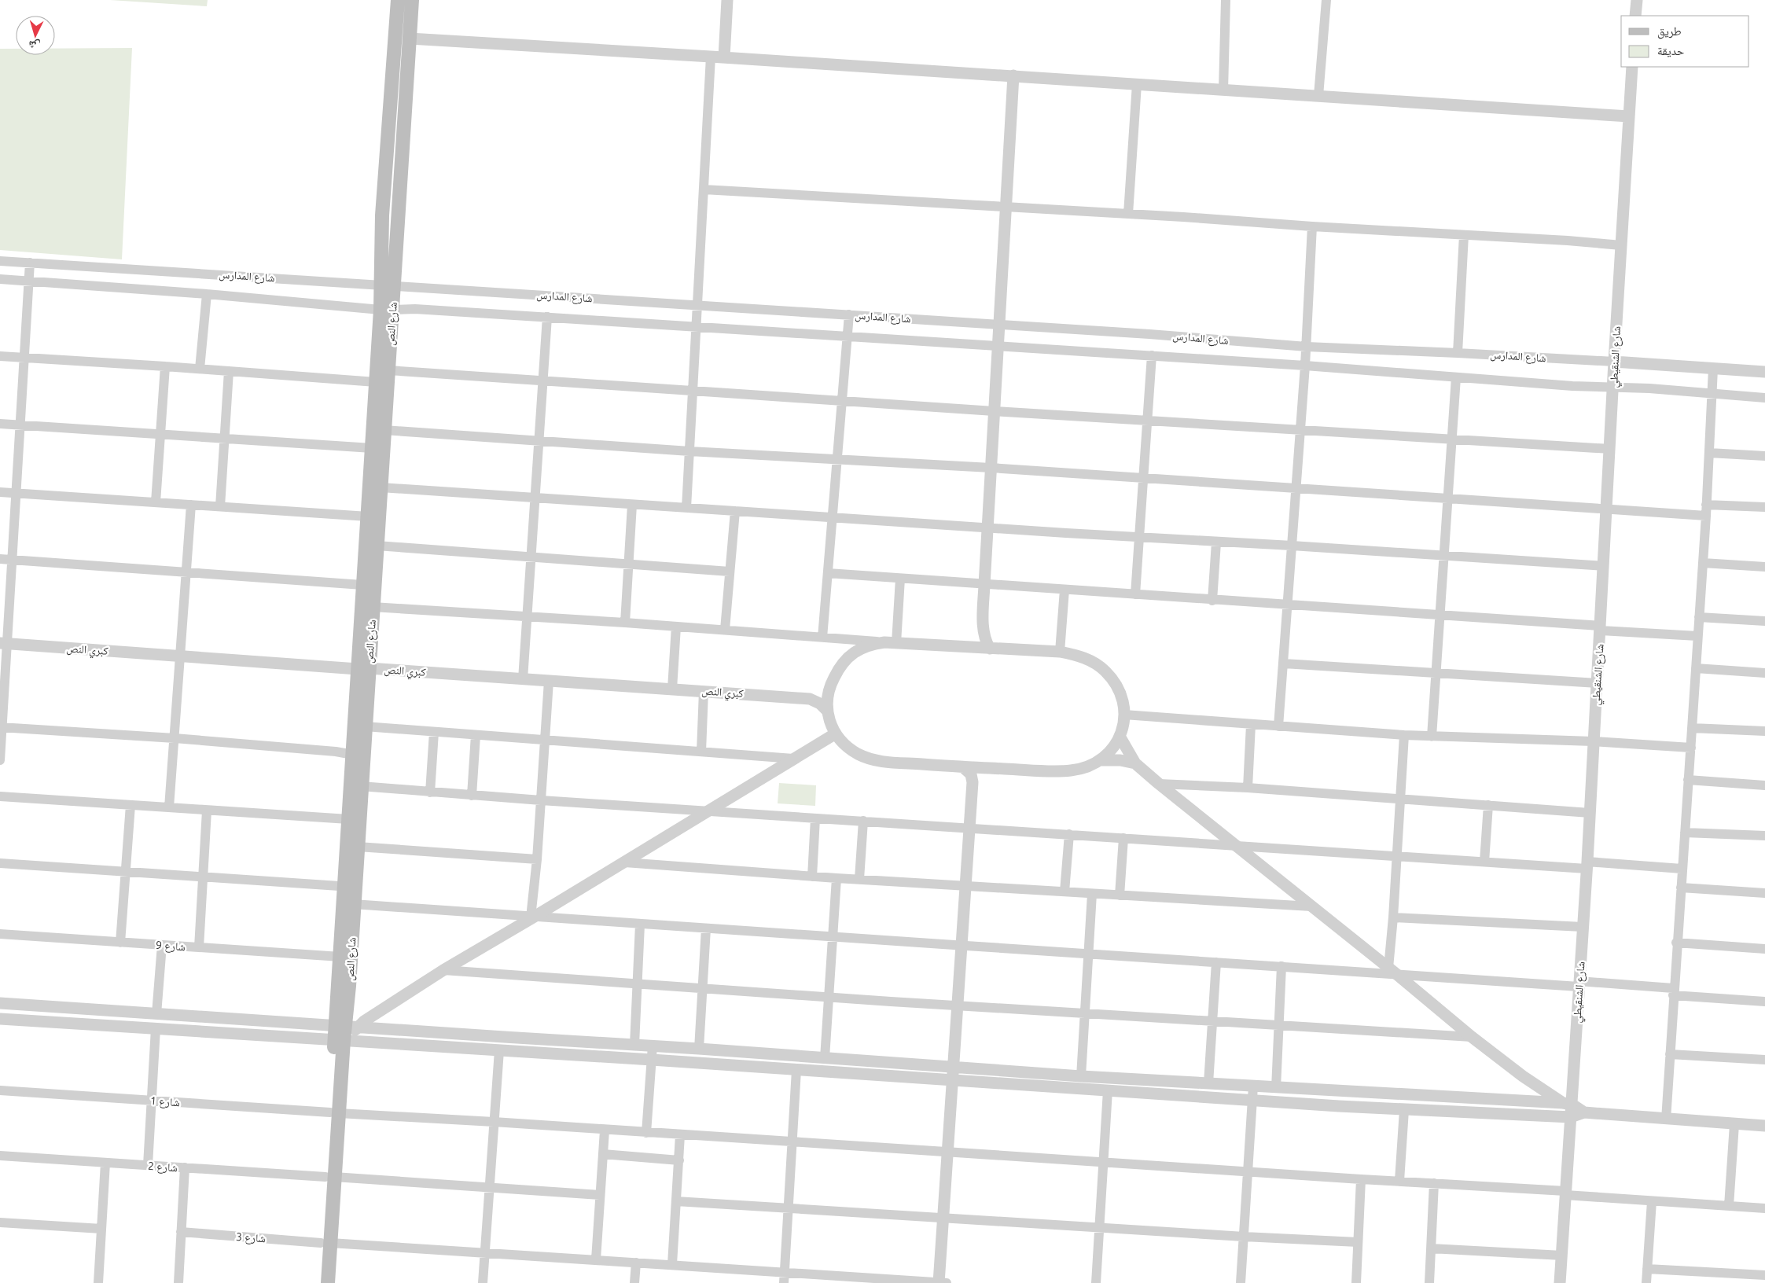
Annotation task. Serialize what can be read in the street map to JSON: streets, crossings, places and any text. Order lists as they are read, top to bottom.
{
  "streets": {
    "main road": ["شارع النص"],
    "street": [
      "شارع المدارس",
      "شارع الشنقيطي",
      "كبري النص",
      "شارع 9",
      "شارع 1",
      "شارع 2",
      "شارع 3"
    ]
  },
  "crossings": [
    ["شارع المدارس", "شارع النص"],
    ["شارع المدارس", "شارع الشنقيطي"],
    ["شارع النص", "كبري النص"],
    ["شارع النص", "شارع 9"],
    ["شارع النص", "شارع 1"],
    ["شارع النص", "شارع 2"],
    ["شارع النص", "شارع 3"],
    ["شارع الشنقيطي", "شارع 1"]
  ],
  "legend": ["طريق", "حديقة"],
  "north": "bottom"
}
